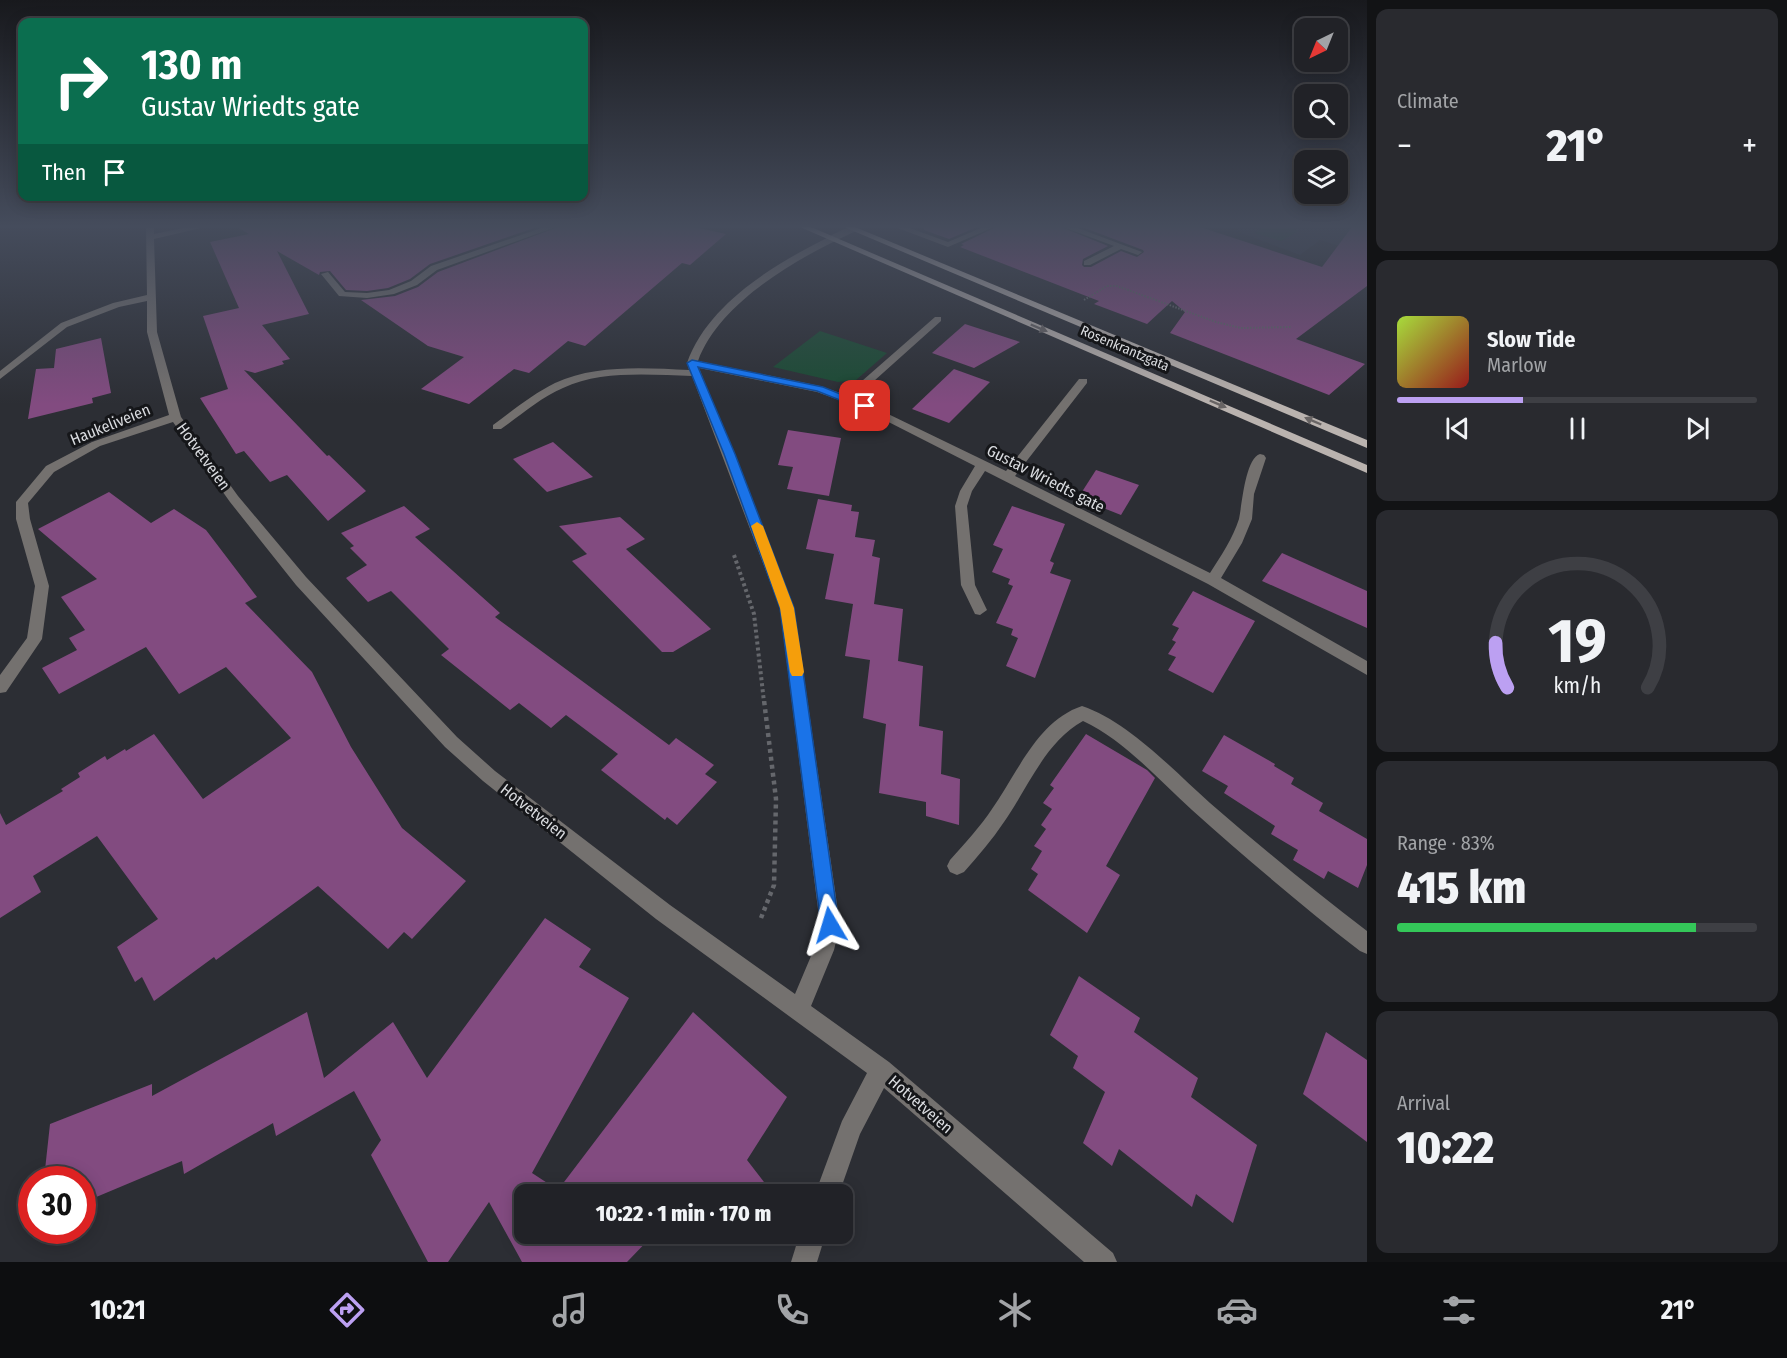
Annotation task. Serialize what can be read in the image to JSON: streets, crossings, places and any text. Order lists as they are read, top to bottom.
{
  "streets": {
    "main road": ["Rosenkrantzgata"],
    "street": ["Haukeliveien", "Hotvetveien", "Gustav Wriedts gate"]
  },
  "crossings": [
    ["Haukeliveien", "Hotvetveien"]
  ],
  "north": "bottom left",
  "page": {
    "tile": [
      "Climate",
      ["Range · 83%", "415 km"],
      ["Arrival", "10:22"]
    ],
    "turn": ["130 m", "Gustav Wriedts gate"],
    "heat": ["−", "21°", "+"],
    "then": "Then",
    "song": ["Slow Tide", "Marlow"],
    "limit": "30",
    "trip": "10:22 · 1 min · 170 m",
    "tabs": ["10:21", "21°"],
    "gauge": ["19", "km/h"]
  }
}
